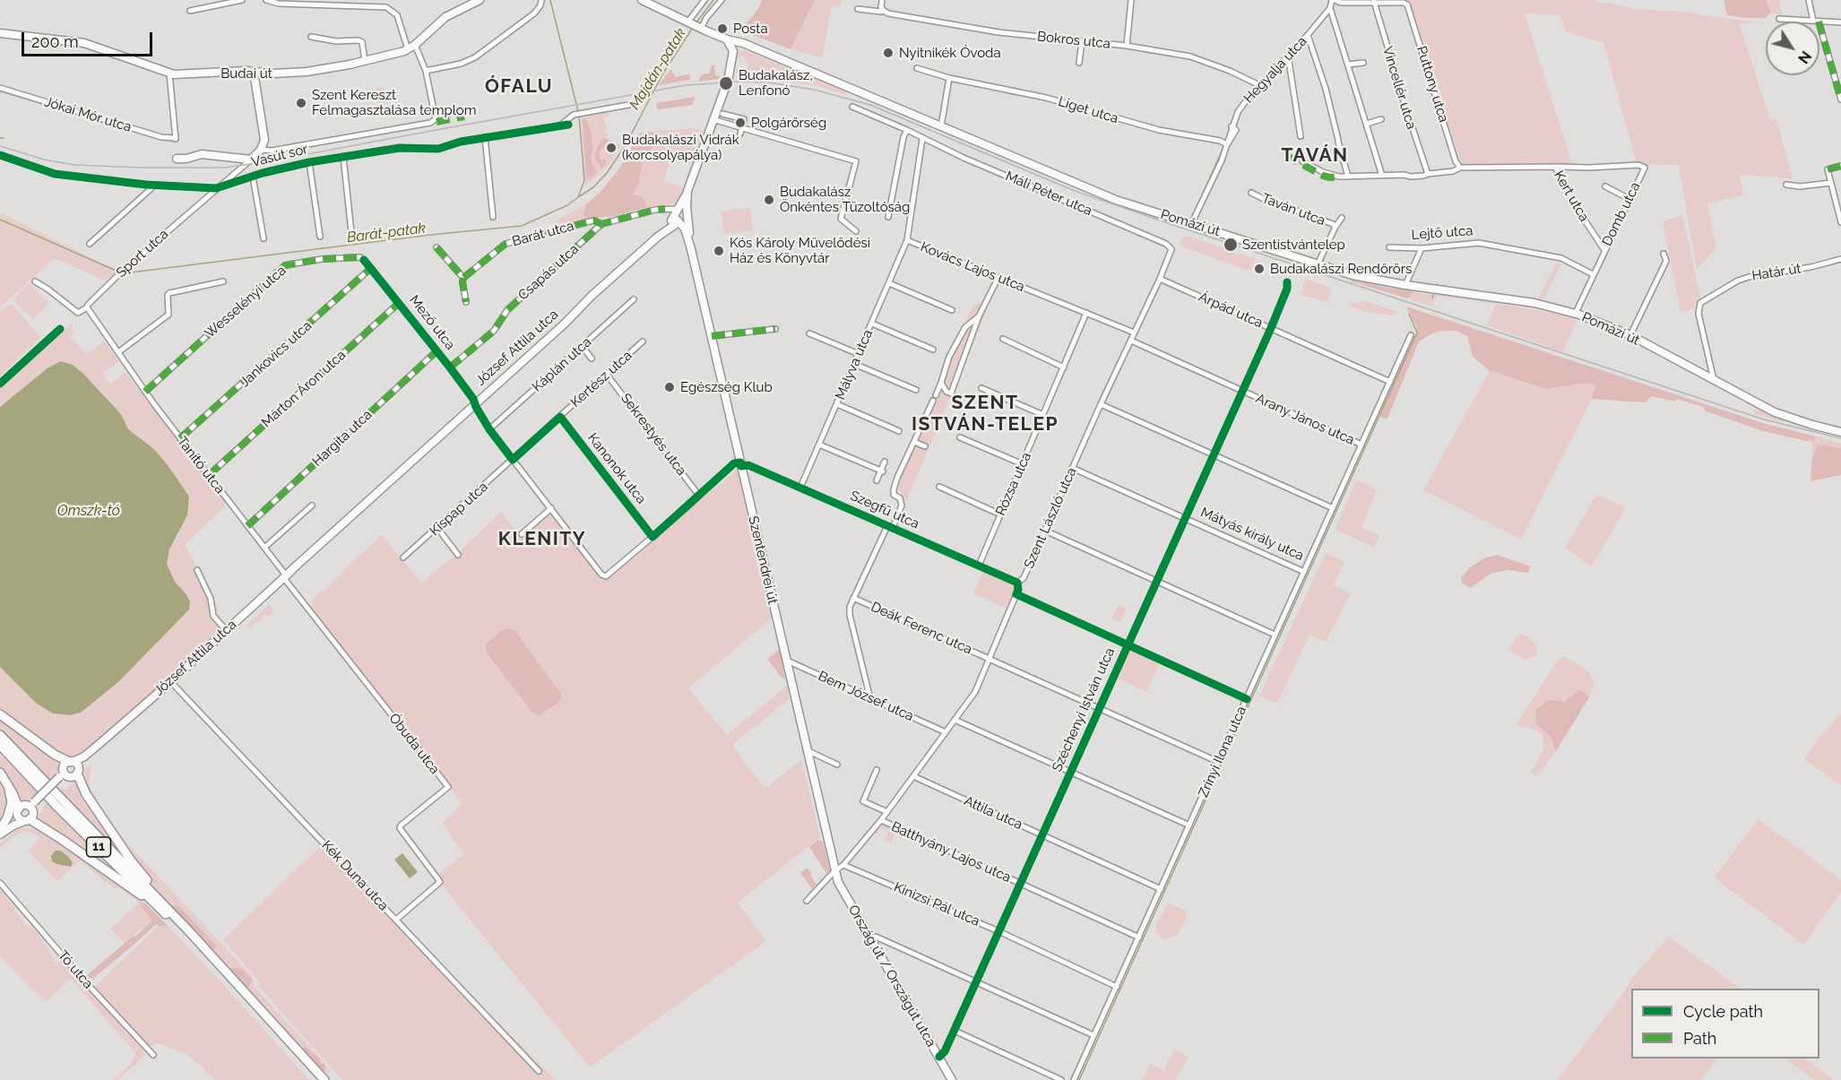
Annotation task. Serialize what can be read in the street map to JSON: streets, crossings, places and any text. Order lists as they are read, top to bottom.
{
  "streets": {
    "main road": [
      "Budai út",
      "Vasút sor",
      "Pomázi út",
      "József Attila utca",
      "Szentendrei út",
      "11",
      "Ország út / Országút utca"
    ],
    "street": [
      "Bokros utca",
      "Hegyalja utca",
      "Puttony utca",
      "Vincellér utca",
      "Liget utca",
      "Jókai Mór utca",
      "Máli Péter utca",
      "Kert utca",
      "Taván utca",
      "Domb utca",
      "Lejtő utca",
      "Barát utca",
      "Sport utca",
      "Kovács Lajos utca",
      "Csapás utca",
      "Határ út",
      "Wesselényi utca",
      "Árpád utca",
      "Mező utca",
      "Jankovics utca",
      "Káplán utca",
      "Mályva utca",
      "Kertész utca",
      "Márton Áron utca",
      "Arany János utca",
      "Sekrestyés utca",
      "Hargita utca",
      "Tanító utca",
      "Kanonok utca",
      "Rózsa utca",
      "Kispap utca",
      "Szegfű utca",
      "Szent László utca",
      "Mátyás király utca",
      "Deák Ferenc utca",
      "Bem József utca",
      "Széchenyi István utca",
      "Óbuda utca",
      "Zrínyi Ilona utca",
      "Attila utca",
      "Batthyány Lajos utca",
      "Kék Duna utca",
      "Kinizsi Pál utca",
      "Tó utca"
    ]
  },
  "crossings": [
    ["Bokros utca", "Hegyalja utca"],
    ["Hegyalja utca", "Liget utca"],
    ["Hegyalja utca", "Pomázi út"],
    ["Budai út", "Jókai Mór utca"],
    ["Puttony utca", "Vincellér utca"],
    ["Puttony utca", "Kert utca"],
    ["Vincellér utca", "Kert utca"],
    ["Vasút sor", "Sport utca"],
    ["Máli Péter utca", "Kovács Lajos utca"],
    ["Máli Péter utca", "Szent László utca"],
    ["Kert utca", "Domb utca"],
    ["Taván utca", "Pomázi út"],
    ["Domb utca", "Pomázi út"],
    ["Domb utca", "Lejtő utca"],
    ["Pomázi út", "Határ út"],
    ["Barát utca", "Csapás utca"],
    ["Sport utca", "Tanító utca"],
    ["Kovács Lajos utca", "Mályva utca"],
    ["Kovács Lajos utca", "Rózsa utca"],
    ["Kovács Lajos utca", "Szent László utca"],
    ["Csapás utca", "Mező utca"],
    ["Csapás utca", "József Attila utca"],
    ["Wesselényi utca", "Mező utca"],
    ["Wesselényi utca", "Tanító utca"],
    ["Árpád utca", "Szent László utca"],
    ["Árpád utca", "Széchenyi István utca"],
    ["Árpád utca", "Zrínyi Ilona utca"],
    ["Mező utca", "József Attila utca"],
    ["Mező utca", "Jankovics utca"],
    ["Mező utca", "Káplán utca"],
    ["Mező utca", "Kertész utca"],
    ["Mező utca", "Márton Áron utca"],
    ["Mező utca", "Hargita utca"],
    ["Mező utca", "Kispap utca"],
    ["József Attila utca", "Tanító utca"],
    ["József Attila utca", "Óbuda utca"],
    ["József Attila utca", "Kék Duna utca"],
    ["Jankovics utca", "Tanító utca"],
    ["Mályva utca", "Szegfű utca"],
    ["Kertész utca", "Sekrestyés utca"],
    ["Kertész utca", "Kanonok utca"],
    ["Kertész utca", "Kispap utca"],
    ["Márton Áron utca", "Tanító utca"],
    ["Arany János utca", "Szent László utca"],
    ["Arany János utca", "Széchenyi István utca"],
    ["Arany János utca", "Zrínyi Ilona utca"],
    ["Hargita utca", "Tanító utca"],
    ["Tanító utca", "Óbuda utca"],
    ["Rózsa utca", "Szegfű utca"],
    ["Szegfű utca", "Szent László utca"],
    ["Szegfű utca", "Szentendrei út"],
    ["Szent László utca", "Mátyás király utca"],
    ["Szent László utca", "Szentendrei út"],
    ["Szent László utca", "Deák Ferenc utca"],
    ["Szent László utca", "Bem József utca"],
    ["Szent László utca", "Attila utca"],
    ["Szent László utca", "Batthyány Lajos utca"],
    ["Szent László utca", "Kinizsi Pál utca"],
    ["Szent László utca", "Ország út / Országút utca"],
    ["Mátyás király utca", "Széchenyi István utca"],
    ["Mátyás király utca", "Zrínyi Ilona utca"],
    ["Szentendrei út", "Bem József utca"],
    ["Szentendrei út", "Ország út / Országút utca"],
    ["Deák Ferenc utca", "Széchenyi István utca"],
    ["Deák Ferenc utca", "Zrínyi Ilona utca"],
    ["Széchenyi István utca", "Attila utca"],
    ["Széchenyi István utca", "Batthyány Lajos utca"],
    ["Széchenyi István utca", "Kinizsi Pál utca"],
    ["Széchenyi István utca", "Ország út / Országút utca"],
    ["Óbuda utca", "Kék Duna utca"],
    ["Zrínyi Ilona utca", "Attila utca"],
    ["Zrínyi Ilona utca", "Batthyány Lajos utca"],
    ["Zrínyi Ilona utca", "Kinizsi Pál utca"]
  ],
  "districts": [
    "ÓFALU",
    "TAVÁN",
    "SZENT ISTVÁN-TELEP",
    "KLENITY"
  ],
  "water": ["Majdán-patak", "Barát-patak", "Omszk-tó"],
  "places": [
    "Posta",
    "Nyitnikék Óvoda",
    "Budakalász, Lenfonó",
    "Szent Kereszt Felmagasztalása templom",
    "Polgárőrség",
    "Budakalászi Vidrák (korcsolyapálya)",
    "Budakalász Önkéntes Tűzoltóság",
    "Szentistvántelep",
    "Kós Károly Művelődési Ház és Könyvtár",
    "Budakalászi Rendőrörs",
    "Egészség Klub"
  ],
  "legend": ["Cycle path", "Path"],
  "scale_bar": "200 m",
  "north": "bottom right"
}
